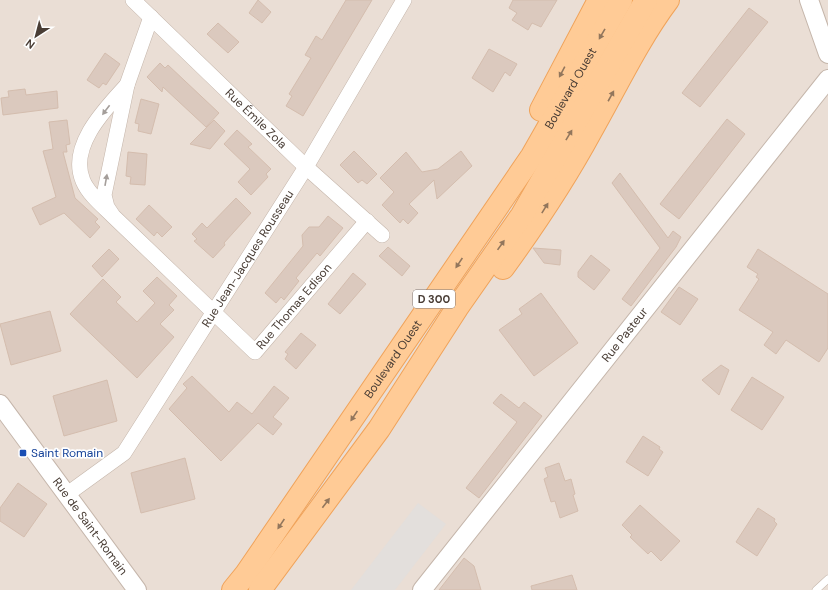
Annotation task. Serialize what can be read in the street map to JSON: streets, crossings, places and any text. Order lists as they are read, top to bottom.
{
  "streets": {
    "main road": ["Boulevard Ouest", "D 300"],
    "street": [
      "Rue Émile Zola",
      "Rue Jean-Jacques Rousseau",
      "Rue Thomas Edison",
      "Rue Pasteur",
      "Rue de Saint-Romain"
    ]
  },
  "crossings": [
    ["Rue Émile Zola", "Rue Jean-Jacques Rousseau"],
    ["Rue Émile Zola", "Rue Thomas Edison"],
    ["Rue Jean-Jacques Rousseau", "Rue Thomas Edison"],
    ["Rue Jean-Jacques Rousseau", "Rue de Saint-Romain"]
  ],
  "places": {
    "transit": ["Saint Romain"]
  },
  "north": "bottom left"
}
